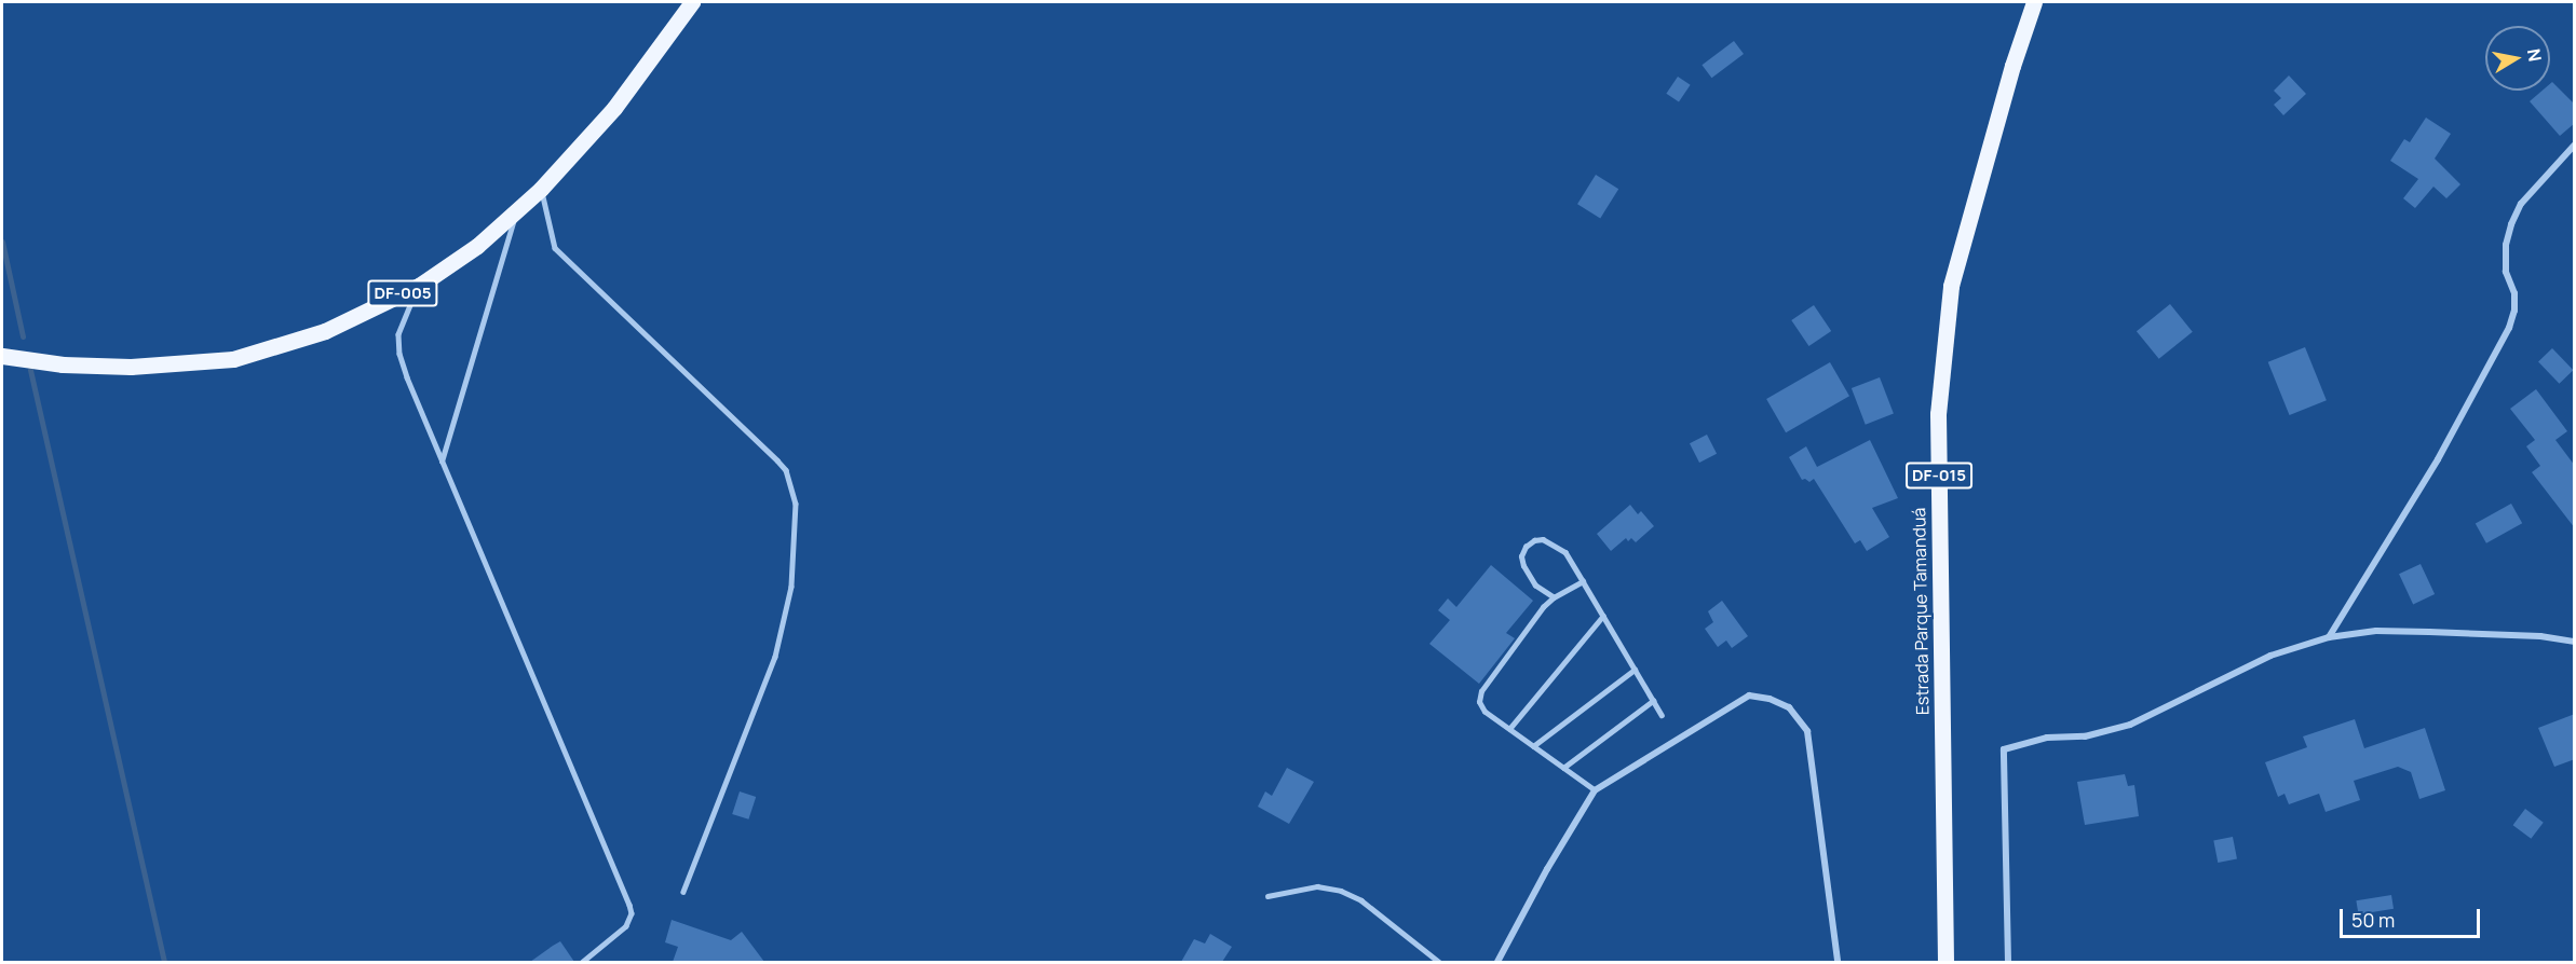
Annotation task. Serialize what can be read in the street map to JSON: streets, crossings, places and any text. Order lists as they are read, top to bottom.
{
  "streets": {
    "main road": ["DF-005", "DF-015", "Estrada Parque Tamanduá"]
  },
  "scale_bar": "50 m",
  "north": "right"
}
